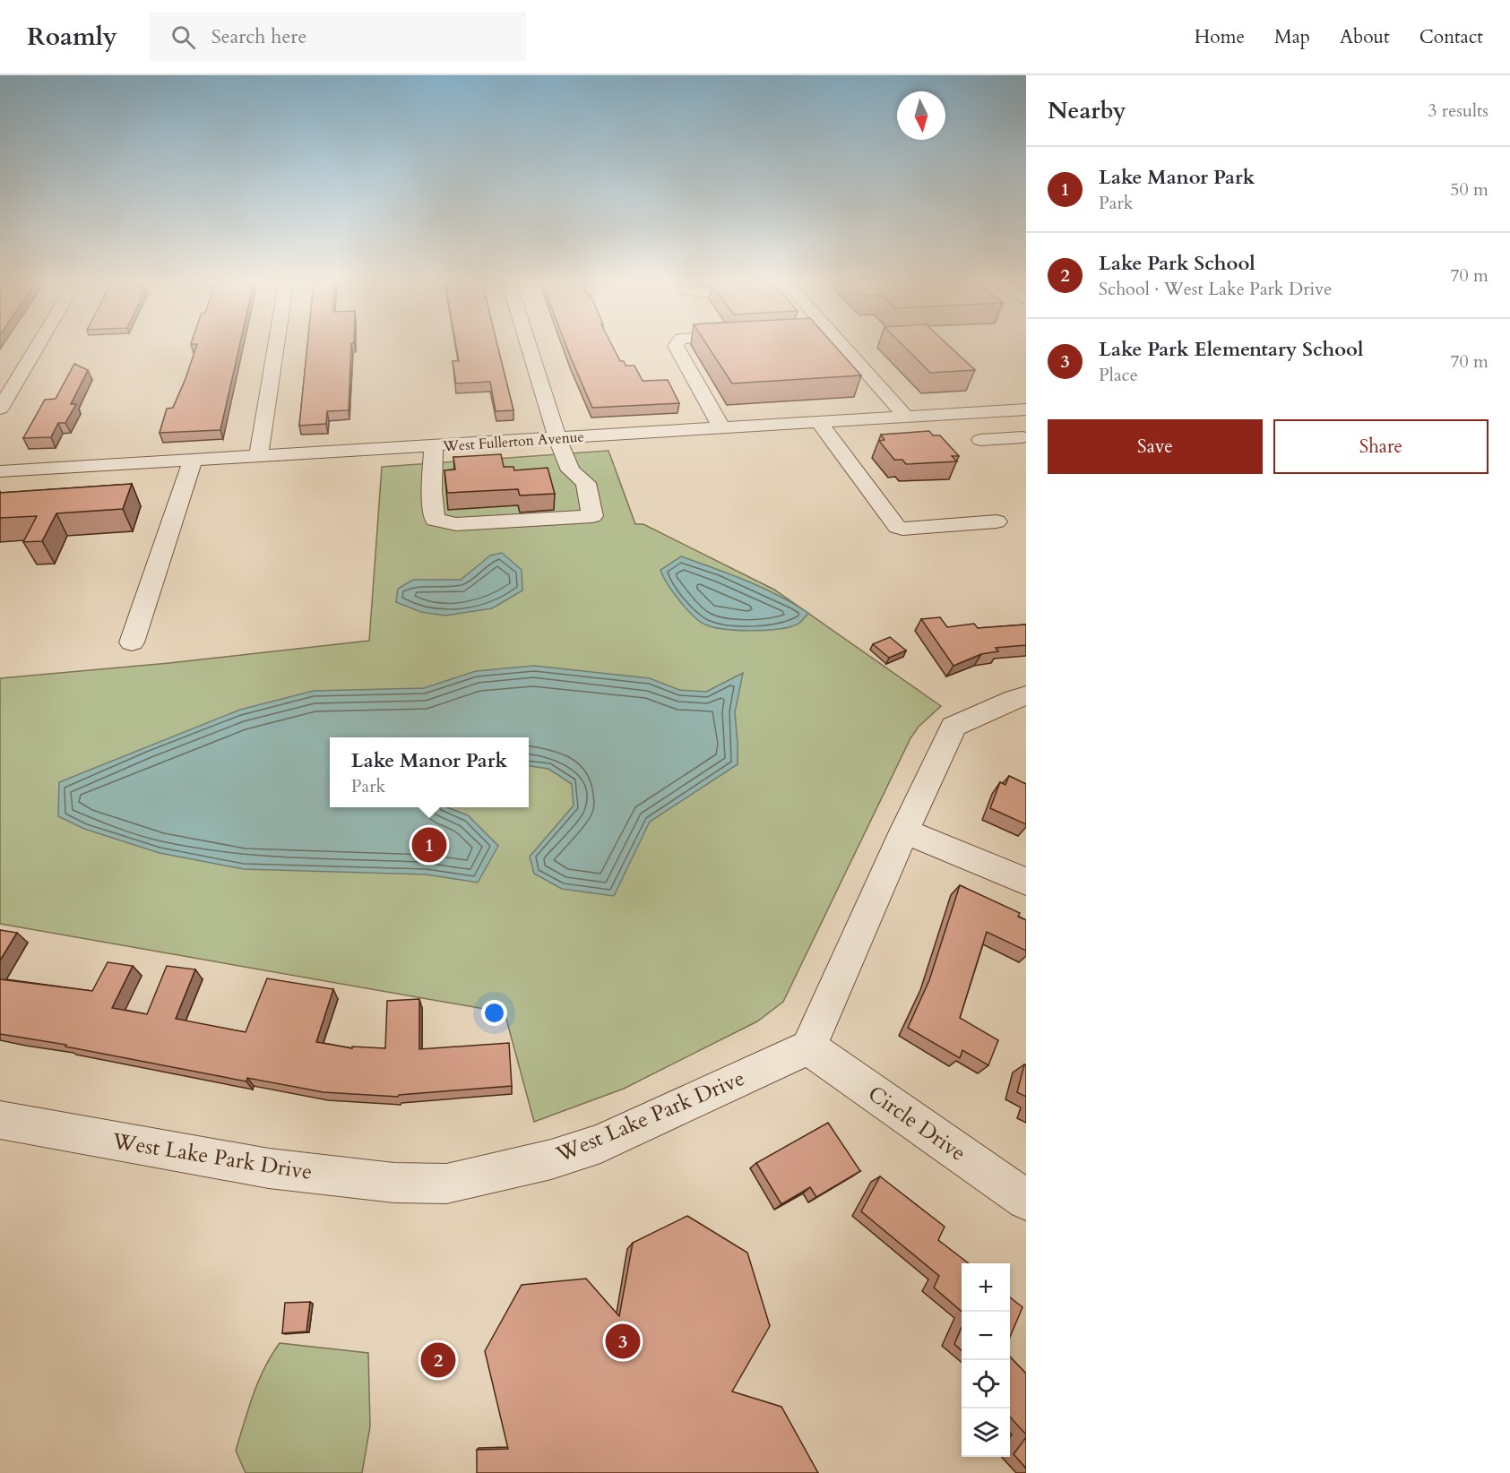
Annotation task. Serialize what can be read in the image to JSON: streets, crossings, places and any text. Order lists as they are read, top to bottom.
{
  "streets": {
    "street": ["West Fullerton Avenue", "West Lake Park Drive", "Circle Drive"]
  },
  "crossings": [
    ["West Lake Park Drive", "Circle Drive"]
  ],
  "north": "bottom",
  "page": {
    "header": "Roamly",
    "search": "Search here",
    "nav": [
      "Home",
      "Map",
      "About",
      "Contact"
    ],
    "heading": ["Nearby", "3 results"],
    "list": [
      {
        "mark": "1",
        "name": "Lake Manor Park",
        "note": "Park",
        "value": "50 m"
      },
      {
        "mark": "2",
        "name": "Lake Park School",
        "note": "School · West Lake Park Drive",
        "value": "70 m"
      },
      {
        "mark": "3",
        "name": "Lake Park Elementary School",
        "note": "Place",
        "value": "70 m"
      }
    ],
    "buttons": ["Save", "Share"],
    "popup": ["Lake Manor Park", "Park"],
    "pins": ["1", "3", "2"],
    "map_buttons": ["+", "−"]
  }
}
